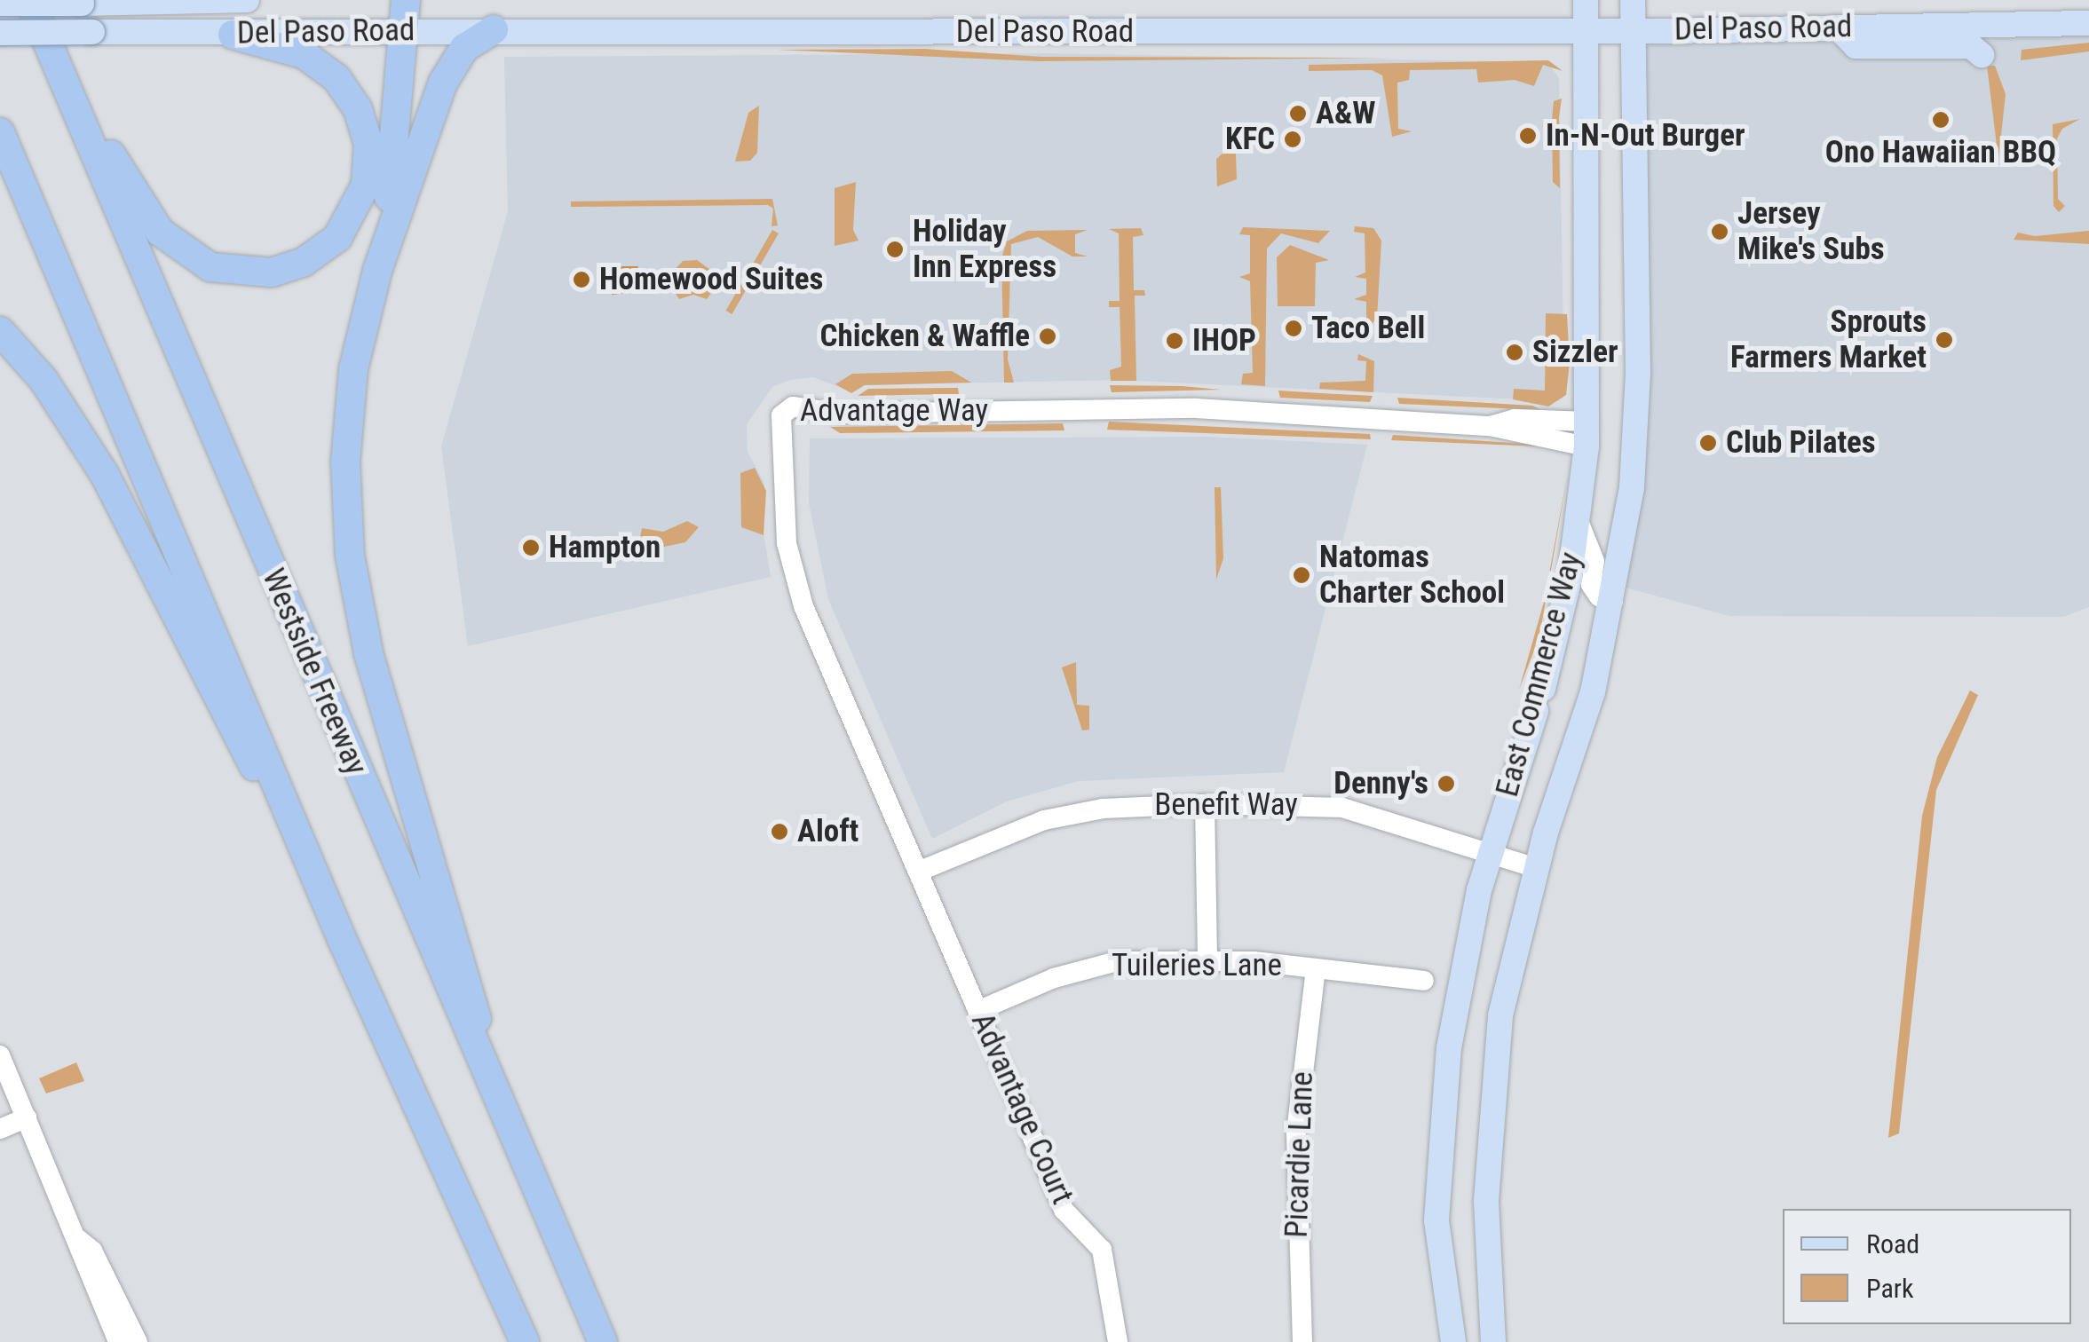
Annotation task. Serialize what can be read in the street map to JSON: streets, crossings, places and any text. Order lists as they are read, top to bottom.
{
  "streets": {
    "highway": ["Westside Freeway"],
    "main road": ["Del Paso Road", "East Commerce Way"],
    "street": [
      "Advantage Way",
      "Benefit Way",
      "Tuileries Lane",
      "Advantage Court",
      "Picardie Lane"
    ]
  },
  "crossings": [
    ["Del Paso Road", "East Commerce Way"],
    ["Advantage Way", "East Commerce Way"],
    ["Advantage Way", "Benefit Way"],
    ["Advantage Way", "Advantage Court"],
    ["East Commerce Way", "Benefit Way"],
    ["Benefit Way", "Advantage Court"],
    ["Tuileries Lane", "Advantage Court"],
    ["Tuileries Lane", "Picardie Lane"]
  ],
  "places": [
    "A&W",
    "Ono Hawaiian BBQ",
    "In-N-Out Burger",
    "KFC",
    "Jersey Mike's Subs",
    "Holiday Inn Express",
    "Homewood Suites",
    "Taco Bell",
    "Chicken & Waffle",
    "Sprouts Farmers Market",
    "IHOP",
    "Sizzler",
    "Club Pilates",
    "Hampton",
    "Natomas Charter School",
    "Denny's",
    "Aloft"
  ],
  "legend": ["Road", "Park"]
}
